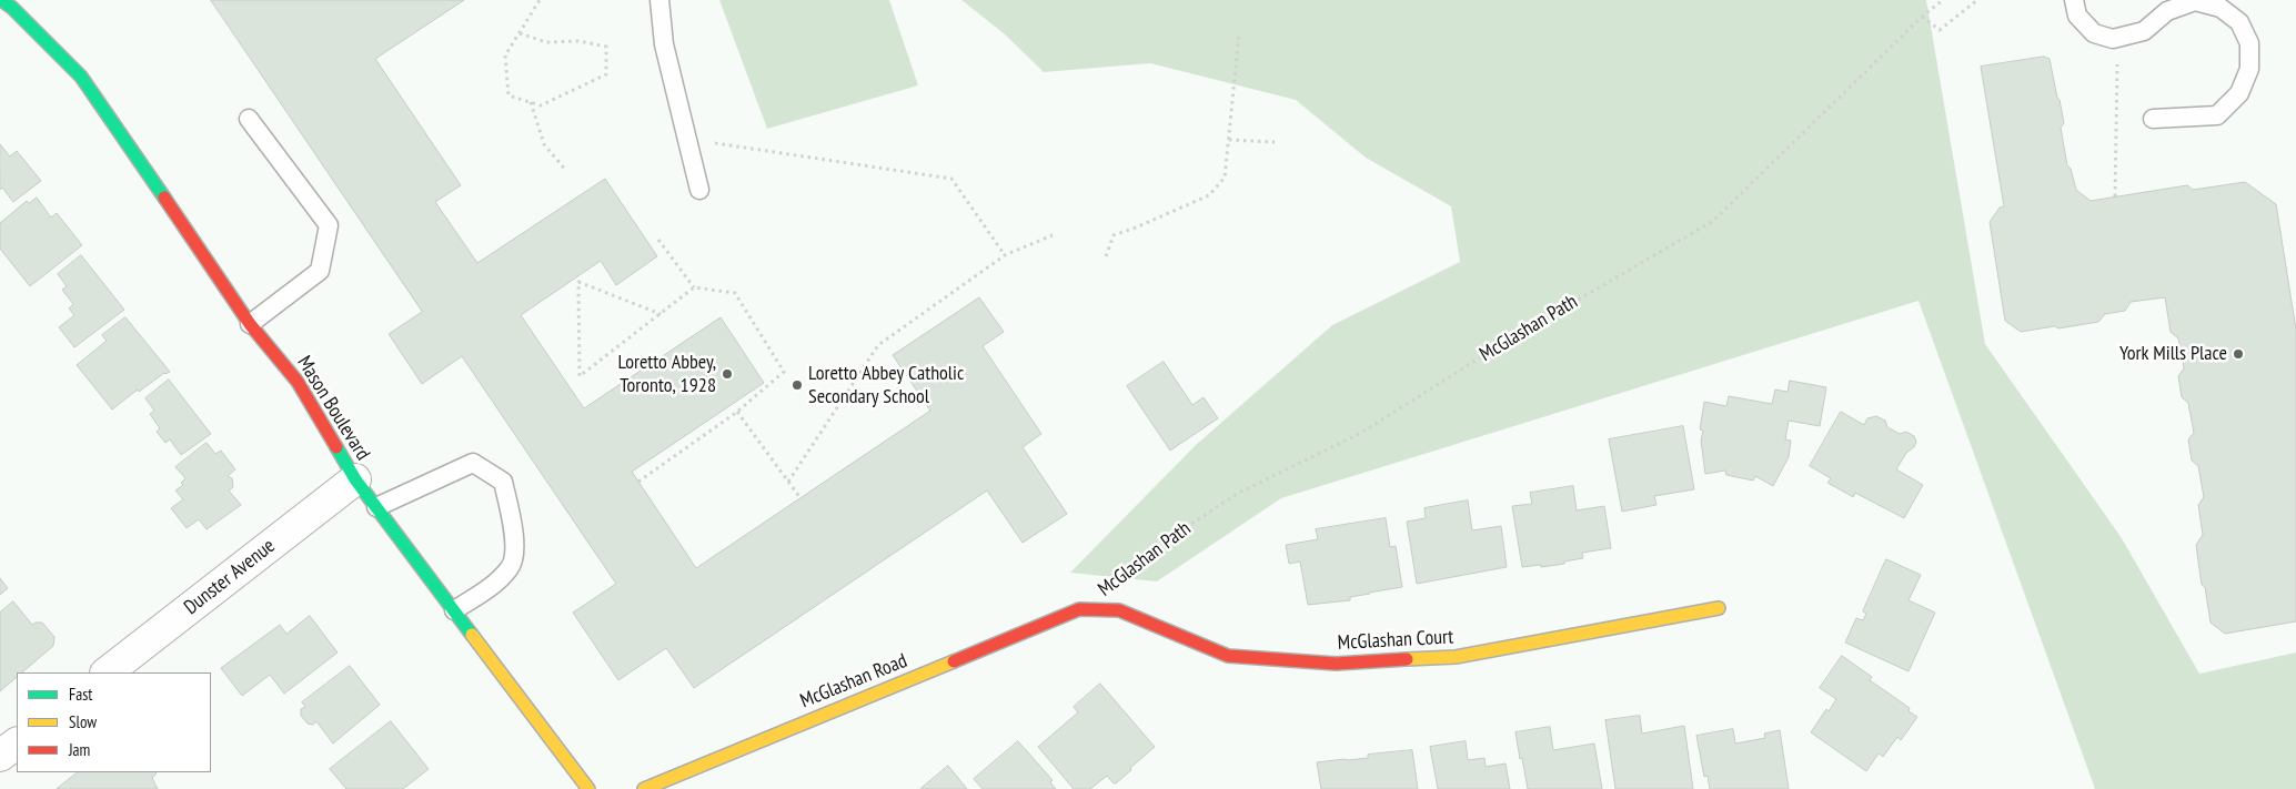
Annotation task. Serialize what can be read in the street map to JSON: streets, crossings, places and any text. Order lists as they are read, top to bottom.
{
  "streets": {
    "street": [
      "Mason Boulevard",
      "Dunster Avenue",
      "McGlashan Court",
      "McGlashan Road"
    ],
    "path": ["McGlashan Path"]
  },
  "crossings": [
    ["McGlashan Path", "McGlashan Court"],
    ["McGlashan Path", "McGlashan Road"],
    ["Mason Boulevard", "Dunster Avenue"],
    ["McGlashan Court", "McGlashan Road"]
  ],
  "places": ["York Mills Place", "Loretto Abbey, Toronto, 1928", "Loretto Abbey Catholic Secondary School"],
  "legend": ["Fast", "Slow", "Jam"]
}
